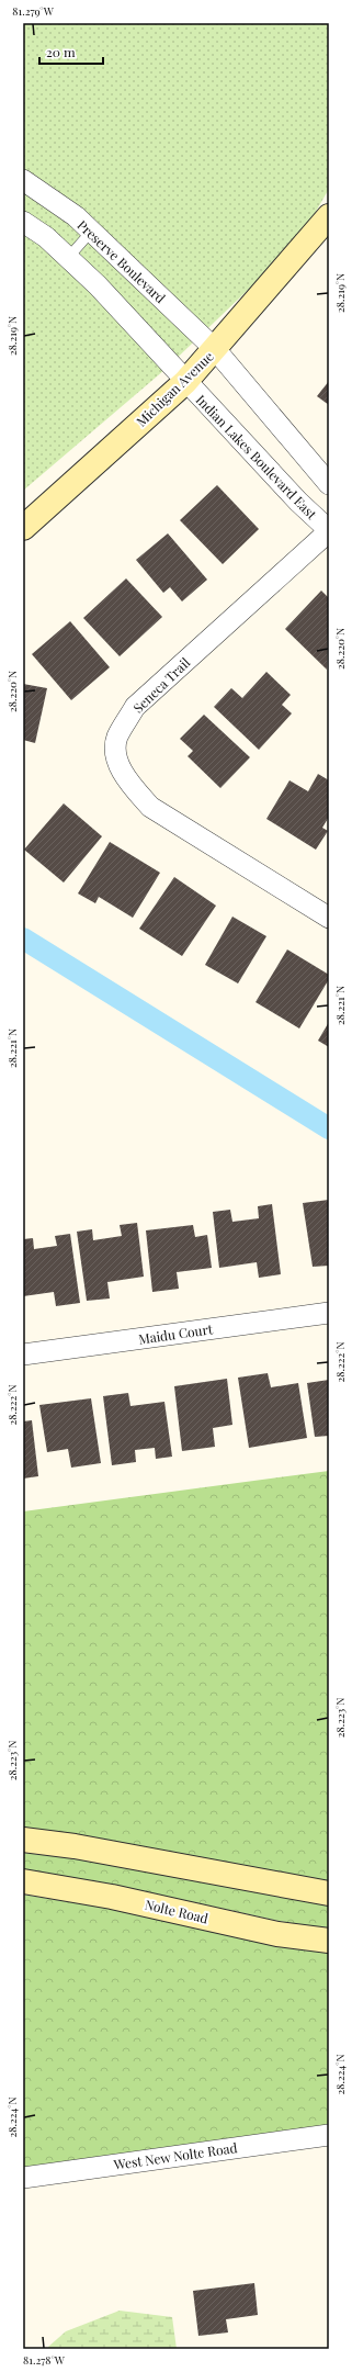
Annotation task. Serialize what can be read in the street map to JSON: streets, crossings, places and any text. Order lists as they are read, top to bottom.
{
  "streets": {
    "street": [
      "Preserve Boulevard",
      "Michigan Avenue",
      "Indian Lakes Boulevard East",
      "Seneca Trail",
      "Maidu Court",
      "Nolte Road",
      "West New Nolte Road"
    ]
  },
  "crossings": [
    ["Preserve Boulevard", "Michigan Avenue"],
    ["Michigan Avenue", "Indian Lakes Boulevard East"],
    ["Indian Lakes Boulevard East", "Seneca Trail"]
  ],
  "scale_bar": "20 m",
  "coordinates": [
    "81.279°W",
    "28.219°N",
    "28.220°N",
    "28.221°N",
    "28.222°N",
    "28.223°N",
    "28.224°N",
    "81.278°W"
  ]
}
